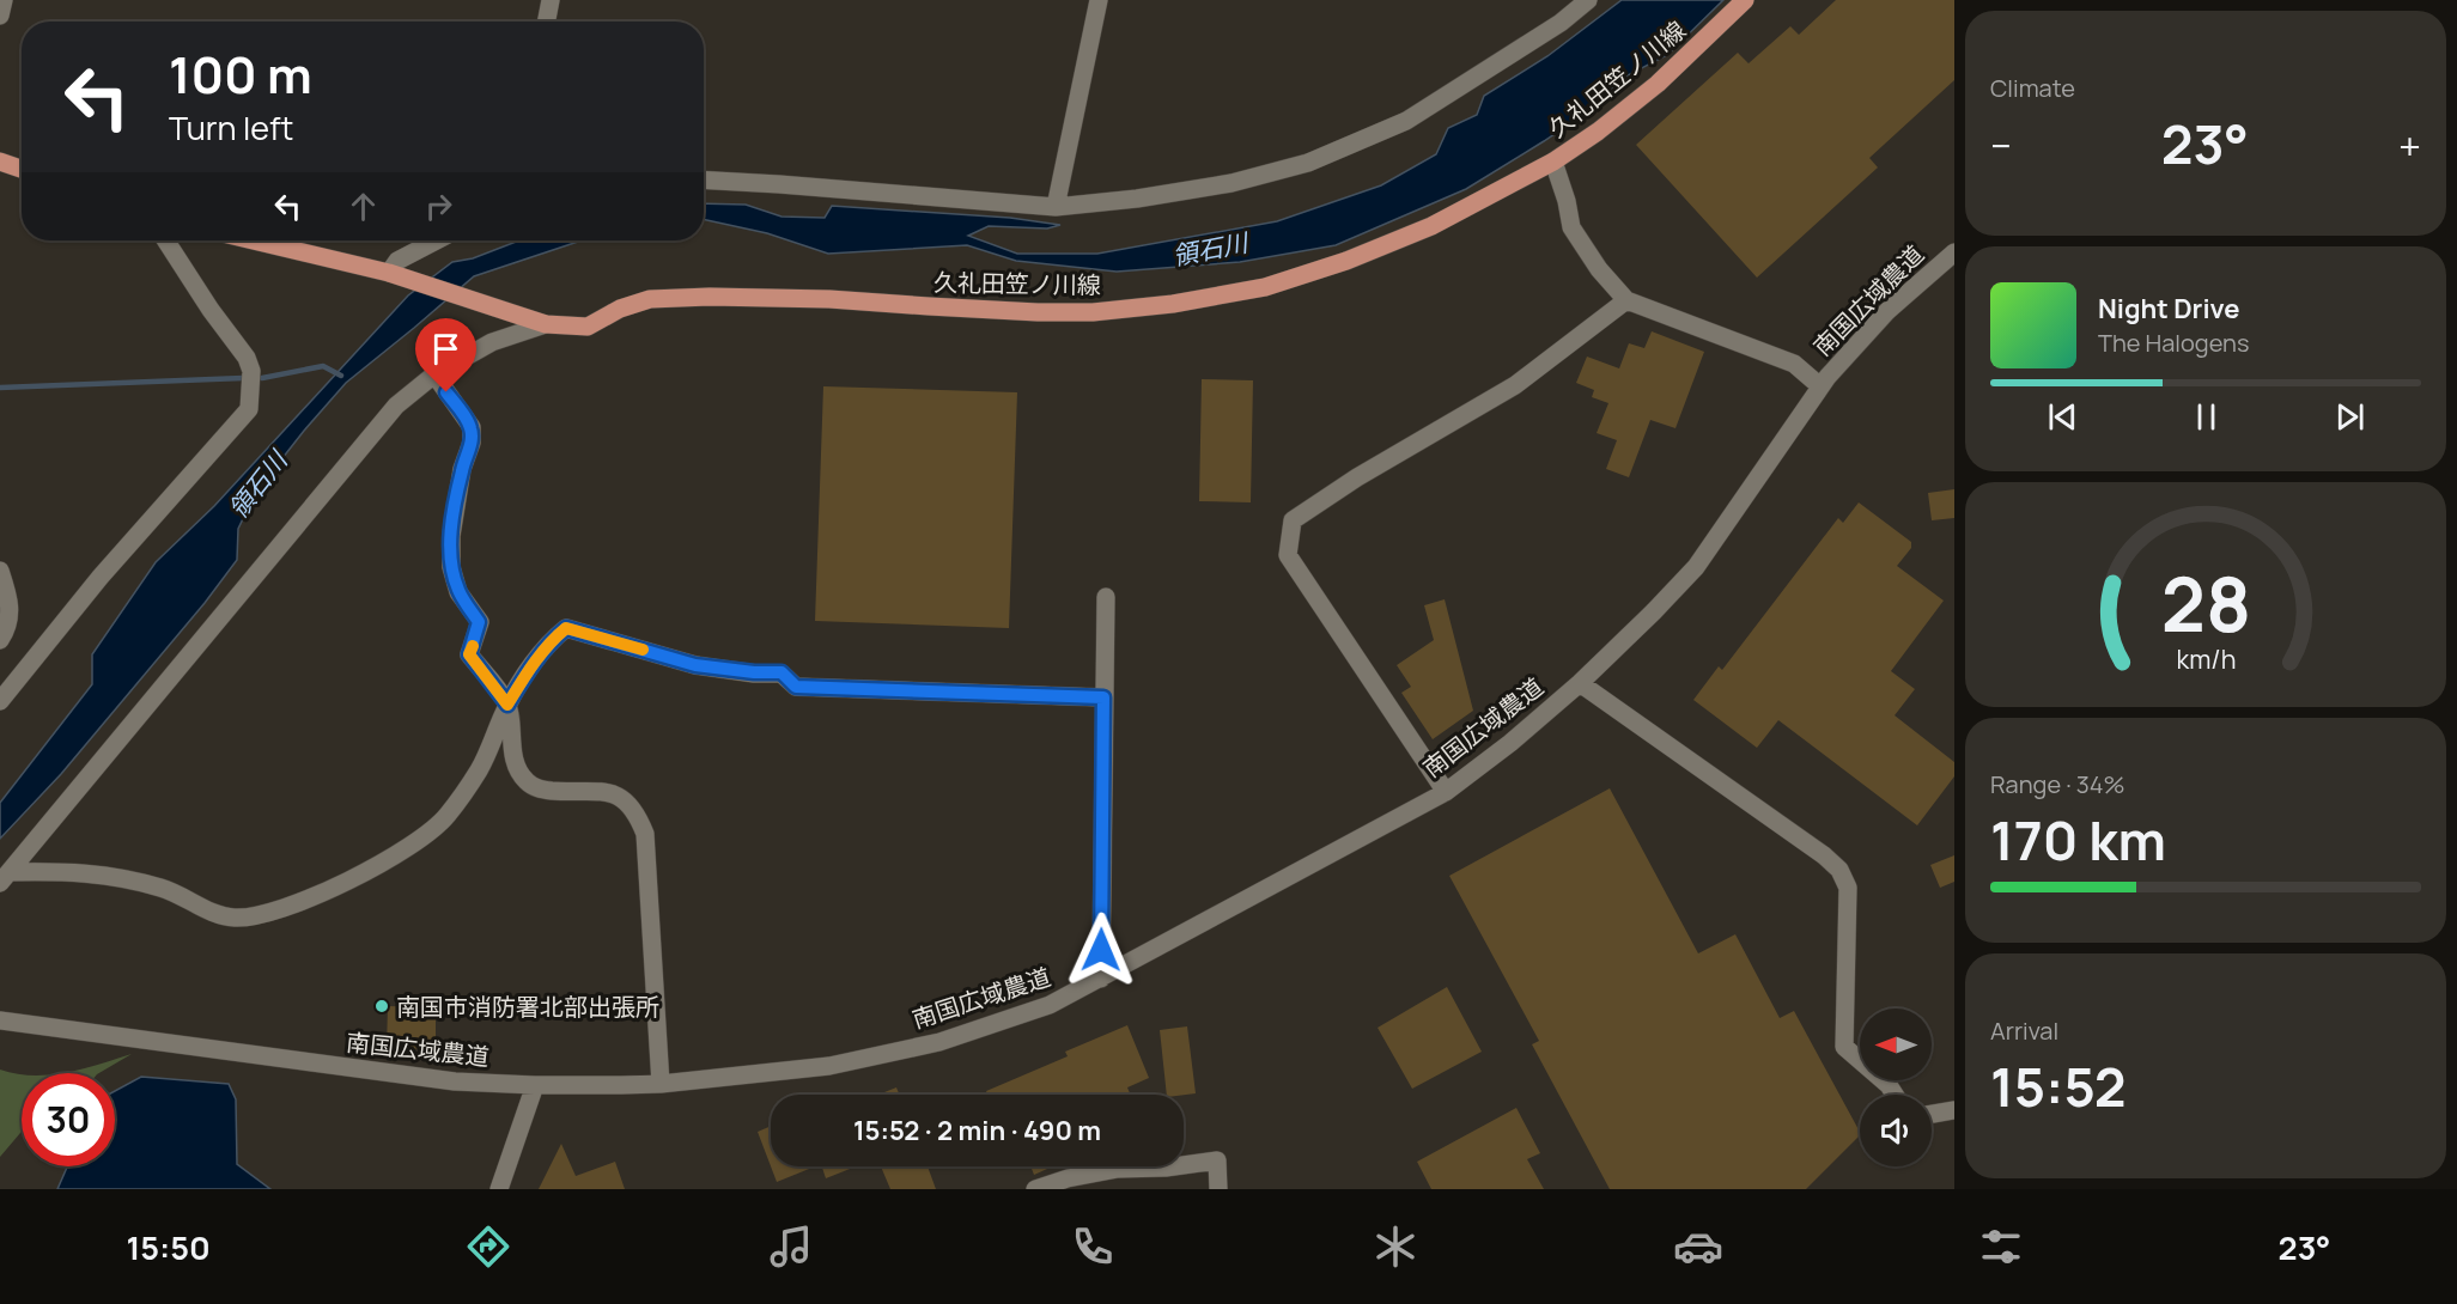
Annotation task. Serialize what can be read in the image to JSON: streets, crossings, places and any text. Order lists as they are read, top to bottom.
{
  "streets": {
    "main road": ["久礼田笠ノ川線"],
    "street": ["南国広域農道"]
  },
  "water": ["領石川"],
  "places": ["南国市消防署北部出張所"],
  "north": "left",
  "page": {
    "tile": [
      "Climate",
      ["Range · 34%", "170 km"],
      ["Arrival", "15:52"]
    ],
    "turn": ["100 m", "Turn left"],
    "heat": ["−", "23°", "+"],
    "song": ["Night Drive", "The Halogens"],
    "limit": "30",
    "trip": "15:52 · 2 min · 490 m",
    "tabs": ["15:50", "23°"],
    "gauge": ["28", "km/h"]
  }
}
